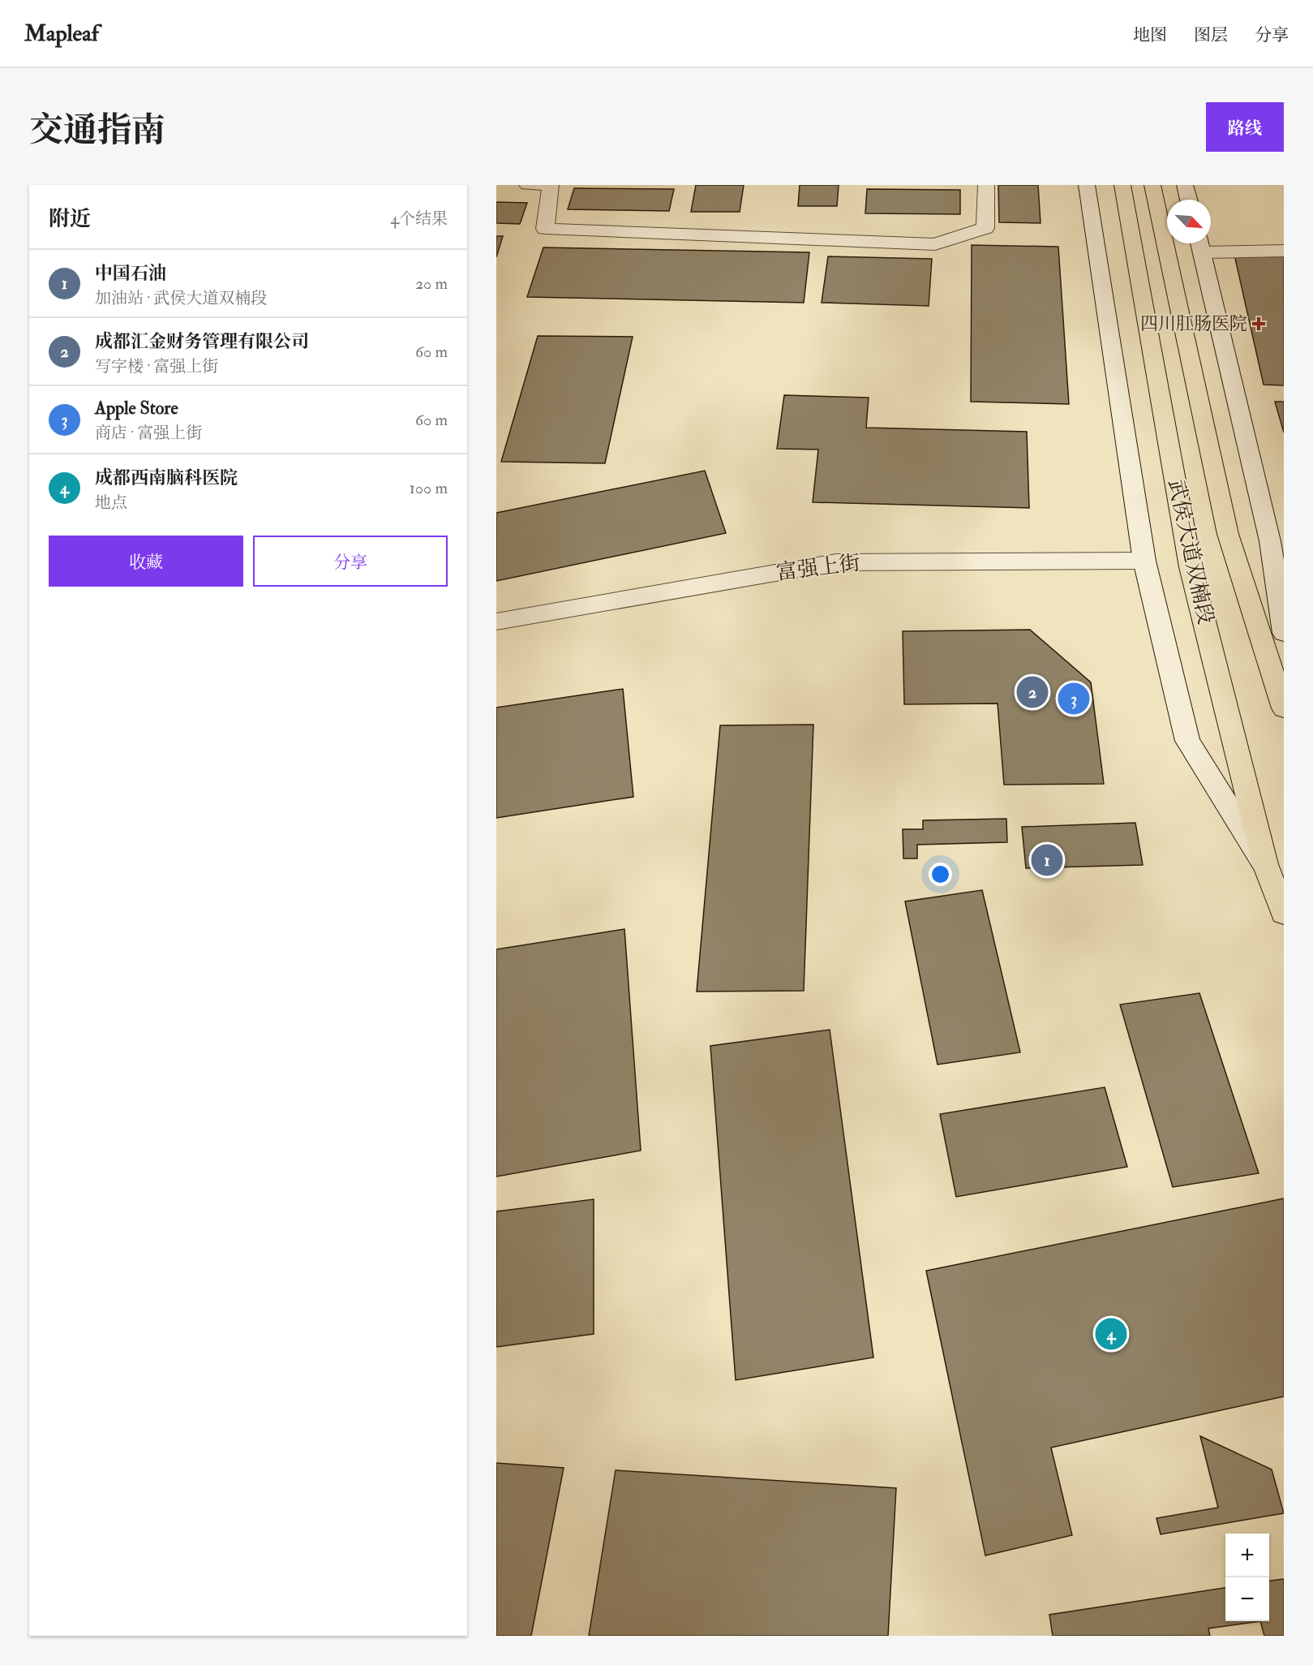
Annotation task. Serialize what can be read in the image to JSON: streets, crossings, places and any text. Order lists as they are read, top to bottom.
{
  "streets": {
    "main road": ["武侯大道双楠段", "富强上街"]
  },
  "places": {
    "health": ["四川肛肠医院"]
  },
  "north": "bottom right",
  "page": {
    "header": "Mapleaf",
    "nav": ["地图", "图层", "分享"],
    "title": "交通指南",
    "buttons": [
      "路线",
      ["收藏", "分享"]
    ],
    "heading": ["附近", "4个结果"],
    "list": [
      {
        "mark": "1",
        "name": "中国石油",
        "note": "加油站 · 武侯大道双楠段",
        "value": "20 m"
      },
      {
        "mark": "2",
        "name": "成都汇金财务管理有限公司",
        "note": "写字楼 · 富强上街",
        "value": "60 m"
      },
      {
        "mark": "3",
        "name": "Apple Store",
        "note": "商店 · 富强上街",
        "value": "60 m"
      },
      {
        "mark": "4",
        "name": "成都西南脑科医院",
        "note": "地点",
        "value": "100 m"
      }
    ],
    "pins": [
      "2",
      "3",
      "1",
      "4"
    ],
    "map_buttons": ["+", "−"]
  }
}
